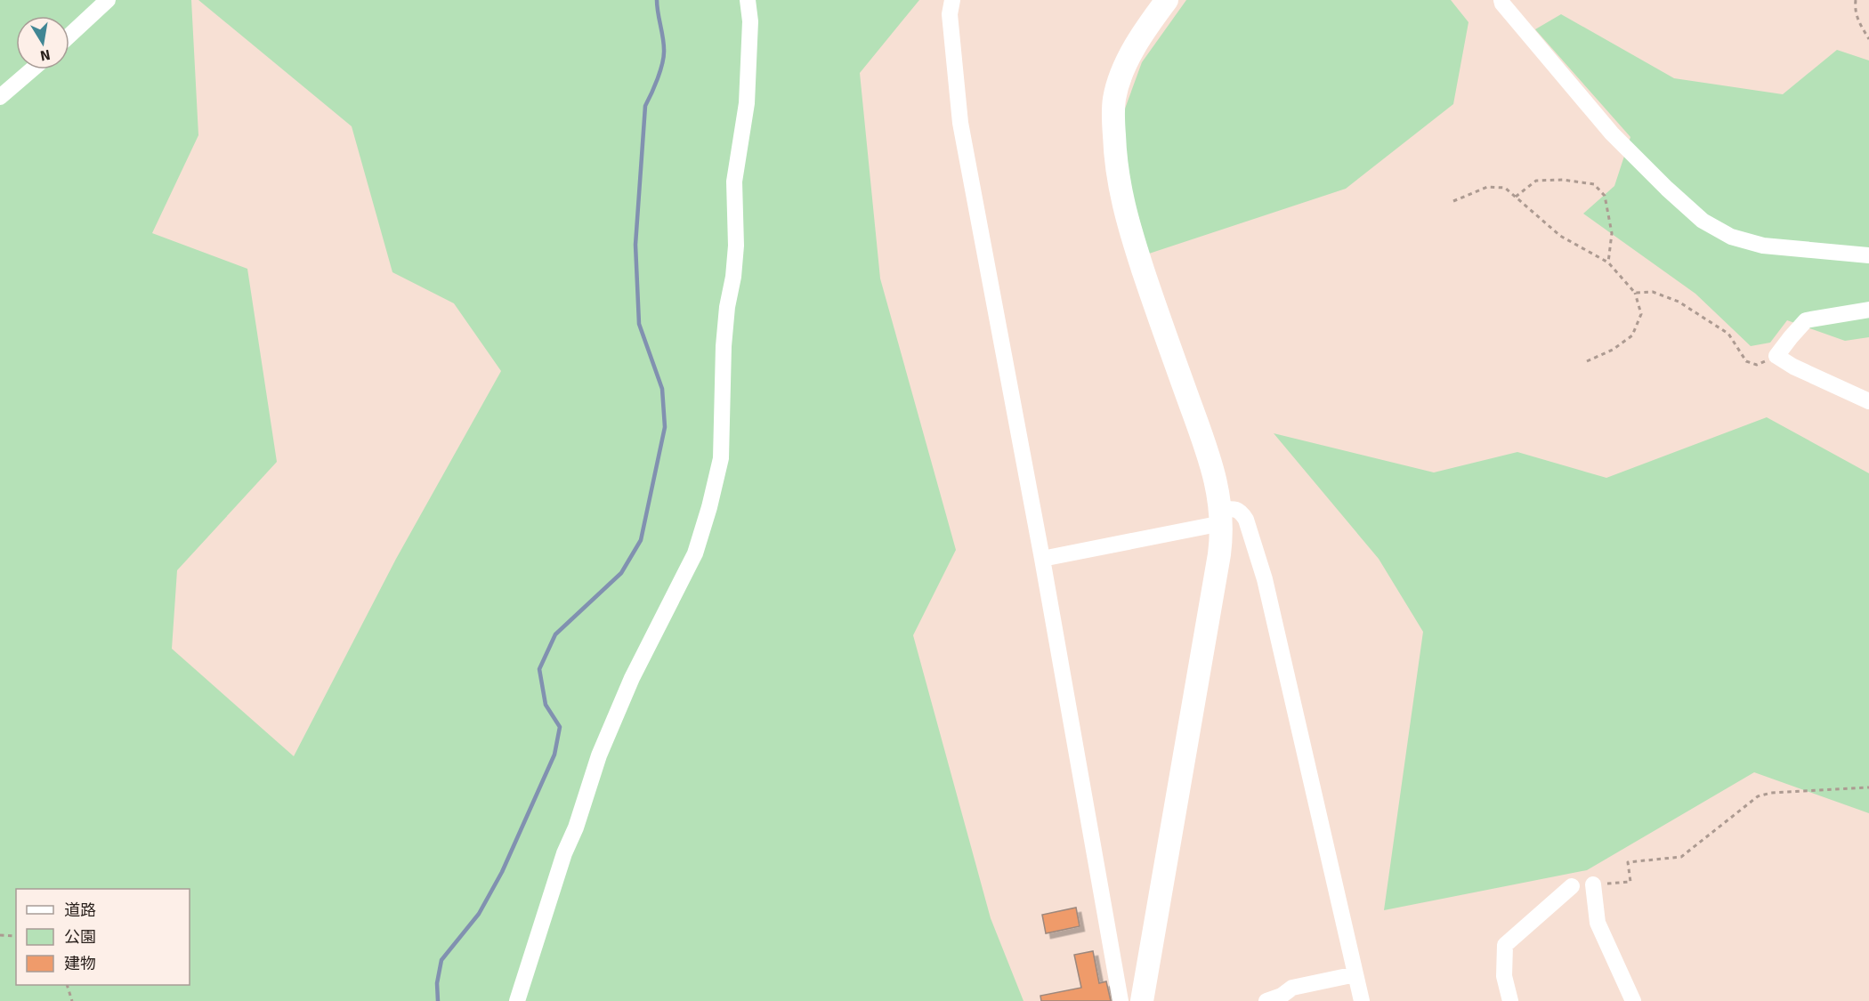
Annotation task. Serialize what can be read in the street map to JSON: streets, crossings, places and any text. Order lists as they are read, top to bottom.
{
  "legend": ["道路", "公園", "建物"],
  "north": "bottom"
}
